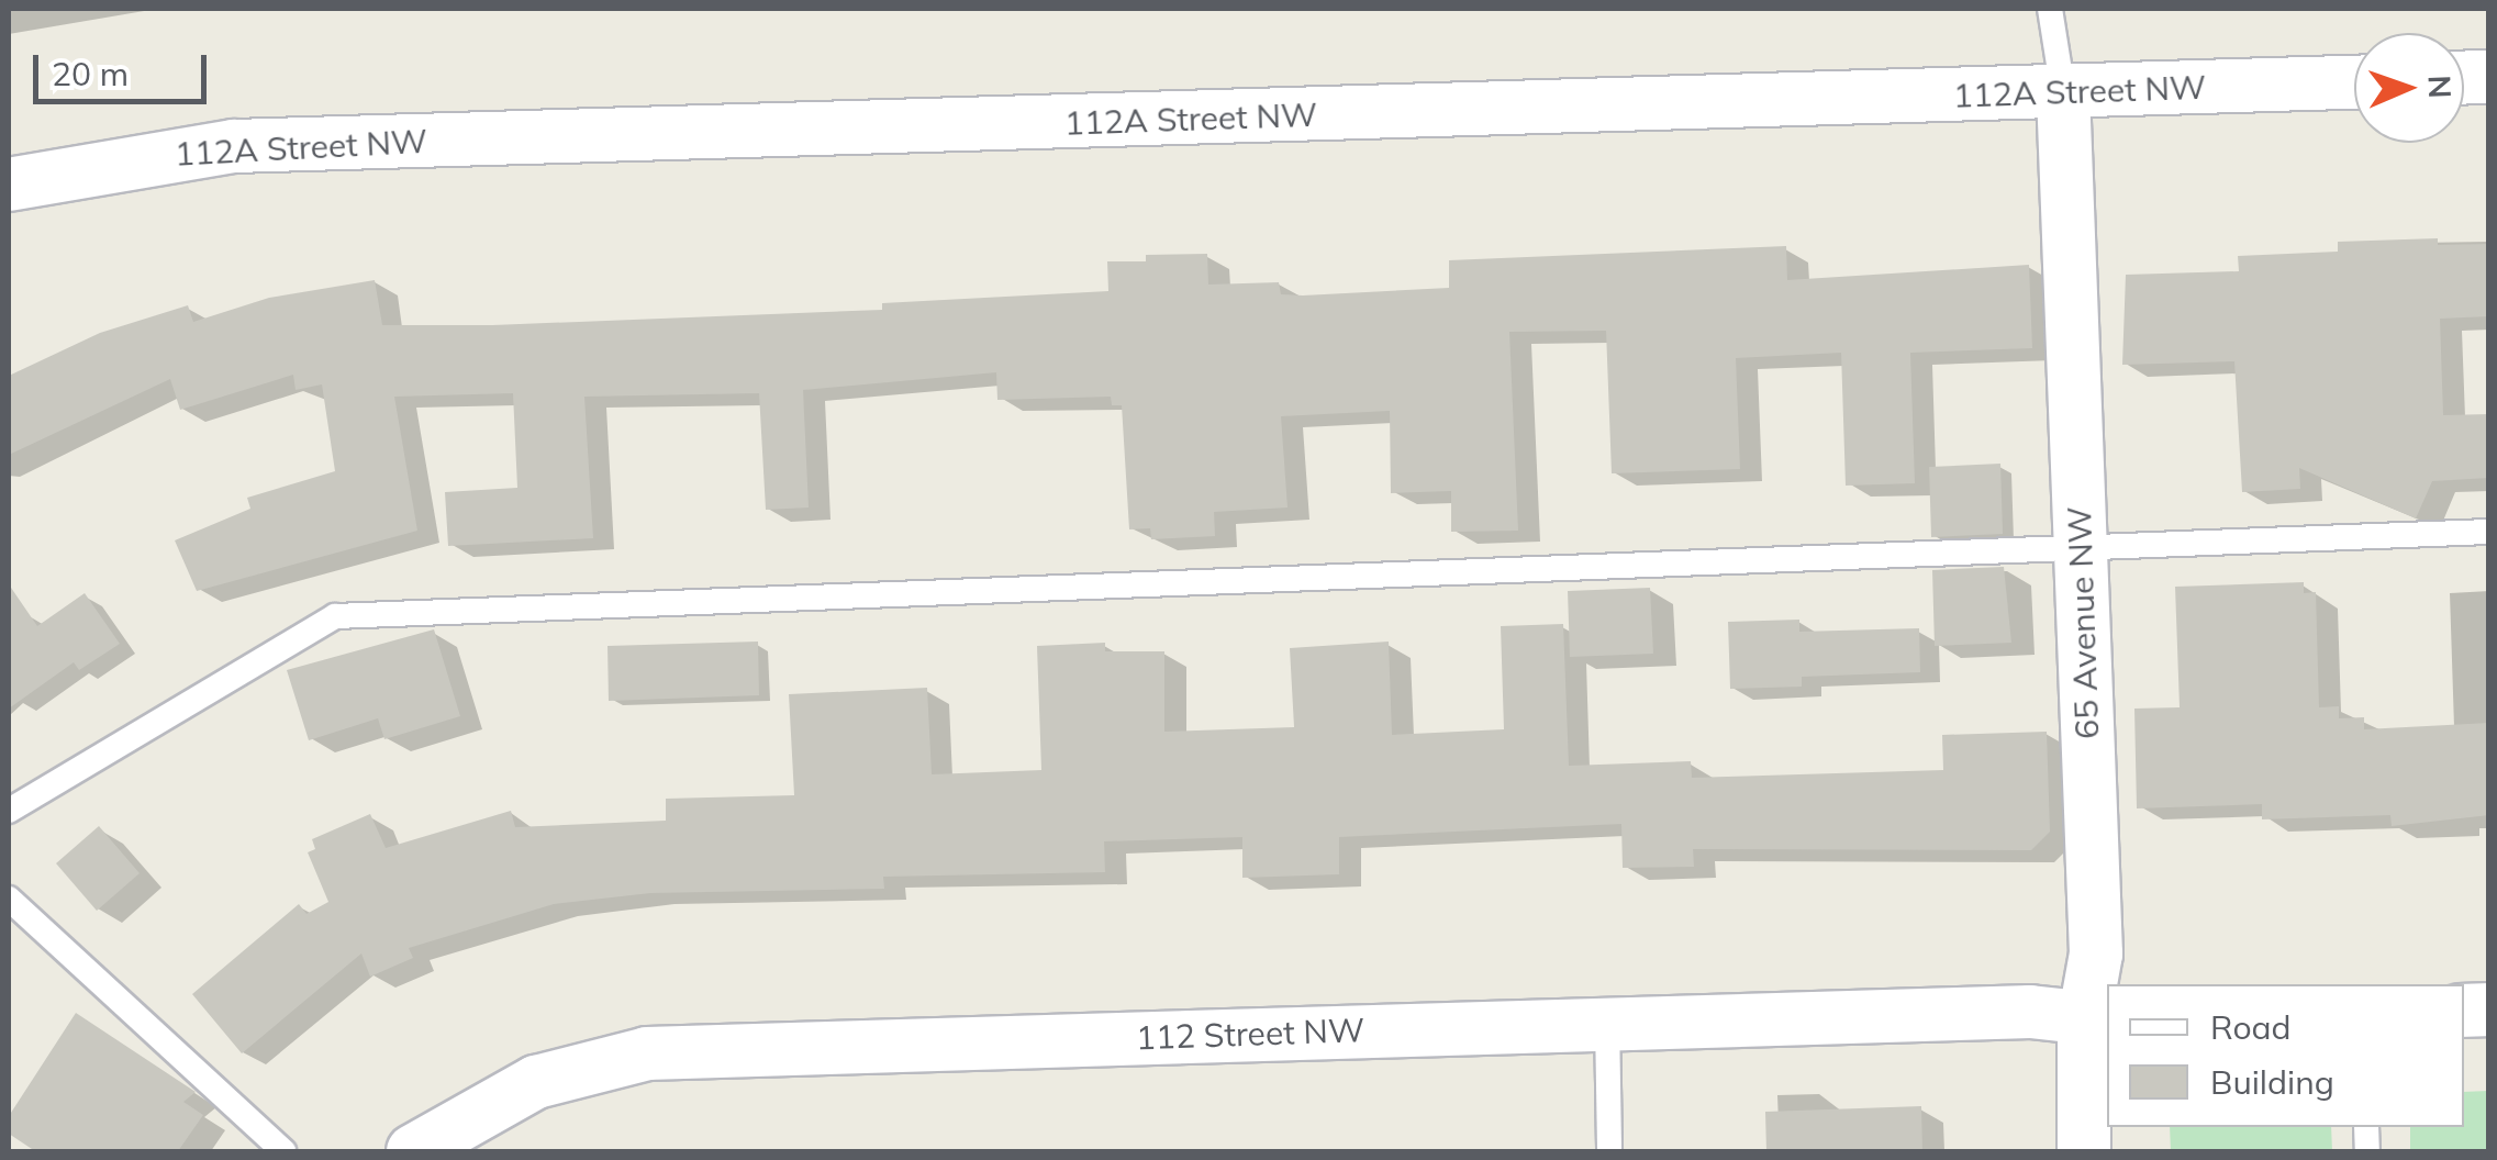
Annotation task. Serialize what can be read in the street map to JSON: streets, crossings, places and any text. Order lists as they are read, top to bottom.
{
  "streets": {
    "street": ["112A Street NW", "65 Avenue NW", "112 Street NW"]
  },
  "crossings": [
    ["112A Street NW", "65 Avenue NW"],
    ["65 Avenue NW", "112 Street NW"]
  ],
  "legend": ["Road", "Building"],
  "scale_bar": "20 m",
  "north": "right"
}
